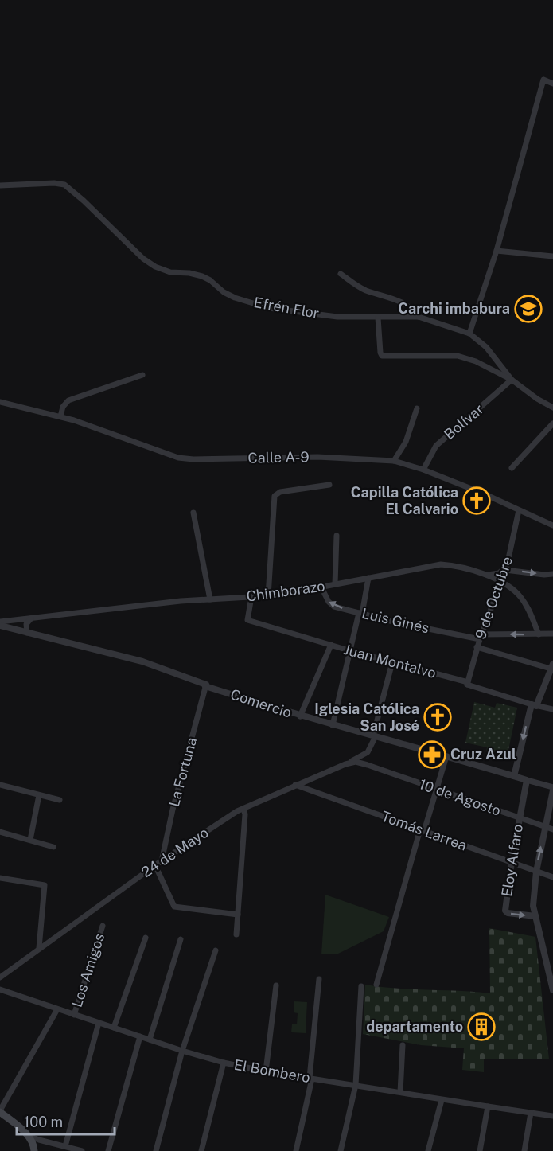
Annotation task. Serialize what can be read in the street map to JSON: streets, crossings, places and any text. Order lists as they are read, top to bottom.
{
  "streets": {
    "street": [
      "Efrén Flor",
      "Bolívar",
      "Calle A-9",
      "Chimborazo",
      "9 de Octubre",
      "Luis Ginés",
      "Juan Montalvo",
      "Comercio",
      "La Fortuna",
      "10 de Agosto",
      "Tomás Larrea",
      "24 de Mayo",
      "Eloy Alfaro",
      "Los Amigos",
      "El Bombero"
    ]
  },
  "crossings": [
    ["Efrén Flor", "Bolívar"],
    ["Bolívar", "Calle A-9"],
    ["Calle A-9", "9 de Octubre"],
    ["Chimborazo", "9 de Octubre"],
    ["Chimborazo", "Luis Ginés"],
    ["Chimborazo", "Juan Montalvo"],
    ["9 de Octubre", "Luis Ginés"],
    ["9 de Octubre", "Juan Montalvo"],
    ["Comercio", "La Fortuna"],
    ["Comercio", "Eloy Alfaro"],
    ["La Fortuna", "24 de Mayo"],
    ["10 de Agosto", "24 de Mayo"],
    ["10 de Agosto", "Eloy Alfaro"],
    ["Tomás Larrea", "24 de Mayo"],
    ["Tomás Larrea", "Eloy Alfaro"],
    ["Los Amigos", "El Bombero"]
  ],
  "places": {
    "school or university": ["Carchi imbabura"],
    "church": ["Capilla Católica El Calvario", "Iglesia Católica San José"],
    "pharmacy": ["Cruz Azul"],
    "building": ["departamento"]
  },
  "scale_bar": "100 m"
}
